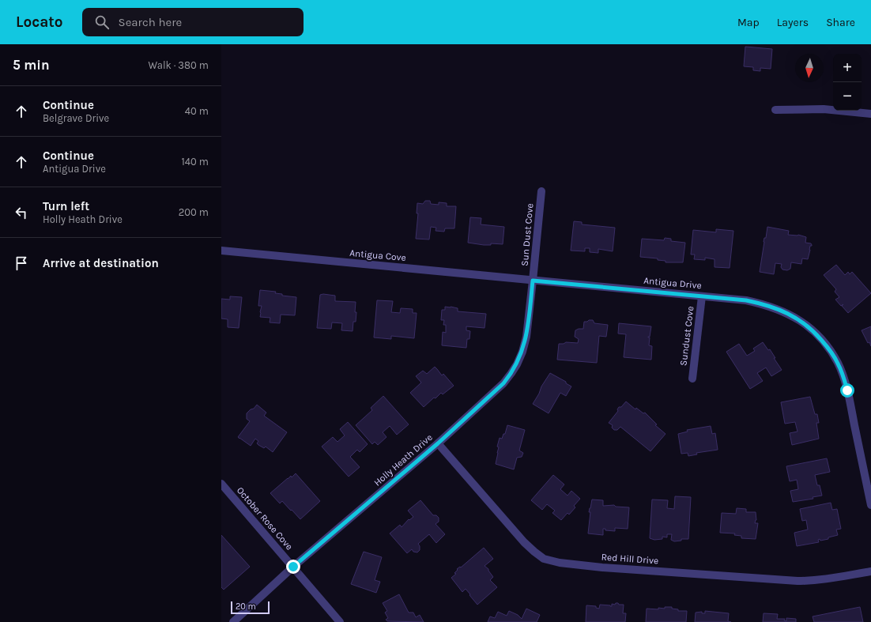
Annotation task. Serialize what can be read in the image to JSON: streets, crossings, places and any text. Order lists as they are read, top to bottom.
{
  "streets": {
    "street": [
      "Sun Dust Cove",
      "Antigua Cove",
      "Antigua Drive",
      "Sundust Cove",
      "Holly Heath Drive",
      "October Rose Cove",
      "Red Hill Drive"
    ]
  },
  "crossings": [
    ["Sun Dust Cove", "Antigua Cove"],
    ["Sun Dust Cove", "Antigua Drive"],
    ["Sun Dust Cove", "Holly Heath Drive"],
    ["Antigua Cove", "Antigua Drive"],
    ["Antigua Cove", "Holly Heath Drive"],
    ["Antigua Drive", "Sundust Cove"],
    ["Antigua Drive", "Holly Heath Drive"],
    ["Holly Heath Drive", "October Rose Cove"],
    ["Holly Heath Drive", "Red Hill Drive"]
  ],
  "scale_bar": "20 m",
  "north": "bottom",
  "page": {
    "header": "Locato",
    "search": "Search here",
    "nav": ["Map", "Layers", "Share"],
    "heading": ["5 min", "Walk · 380 m"],
    "map_buttons": ["+", "−"],
    "list": [
      ["Continue", "Belgrave Drive", "40 m"],
      ["Continue", "Antigua Drive", "140 m"],
      ["Turn left", "Holly Heath Drive", "200 m"],
      "Arrive at destination"
    ],
    "scale": "20 m"
  }
}
